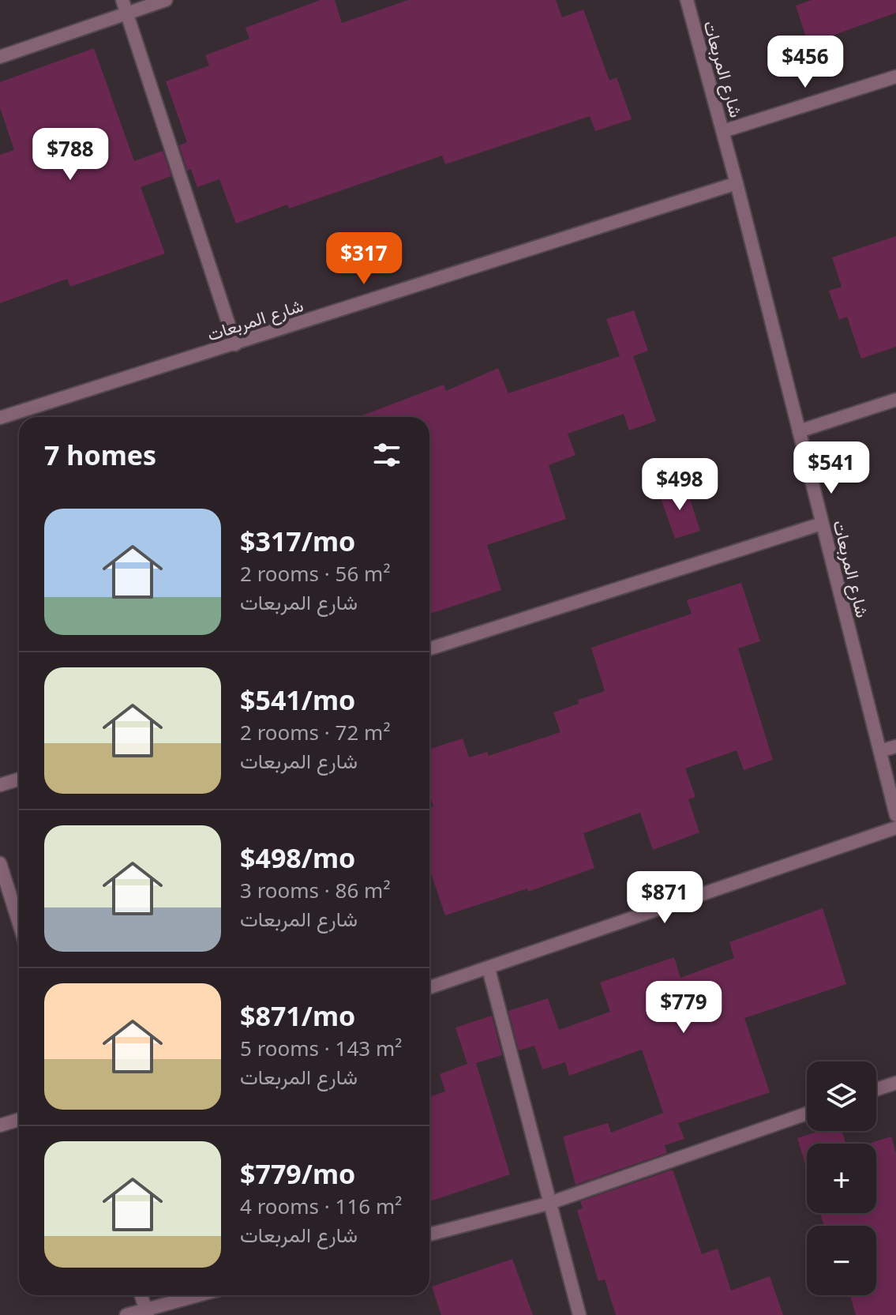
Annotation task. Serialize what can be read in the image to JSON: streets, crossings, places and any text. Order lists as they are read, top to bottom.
{
  "streets": {
    "street": ["شارع المربعات"]
  },
  "page": {
    "price": [
      "$456",
      "$788",
      "$317",
      "$541",
      "$498",
      "$871",
      "$779"
    ],
    "heading": "7 homes",
    "list": [
      {
        "name": "$317/mo",
        "note": "2 rooms · 56 m² · شارع المربعات"
      },
      {
        "name": "$541/mo",
        "note": "2 rooms · 72 m² · شارع المربعات"
      },
      {
        "name": "$498/mo",
        "note": "3 rooms · 86 m² · شارع المربعات"
      },
      {
        "name": "$871/mo",
        "note": "5 rooms · 143 m² · شارع المربعات"
      },
      {
        "name": "$779/mo",
        "note": "4 rooms · 116 m² · شارع المربعات"
      }
    ],
    "map_buttons": ["+", "−"]
  }
}
